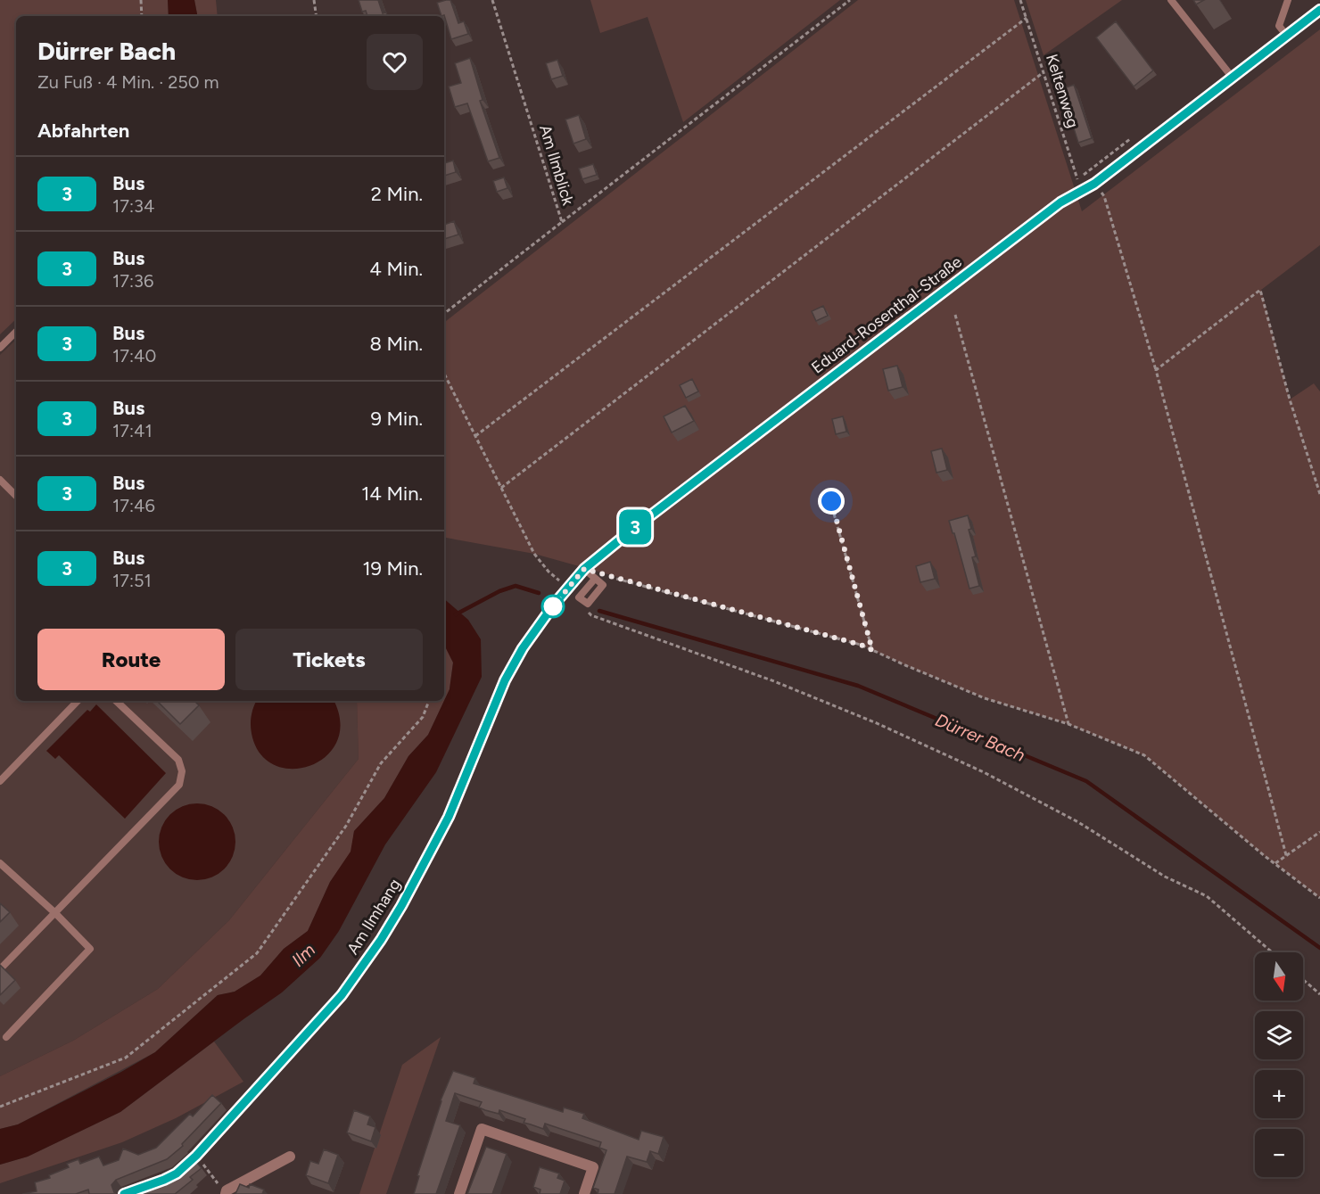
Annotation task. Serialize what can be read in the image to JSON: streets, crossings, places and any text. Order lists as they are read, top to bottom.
{
  "streets": {
    "street": ["Eduard-Rosenthal-Straße", "Am Ilmhang"],
    "path": ["Keltenweg", "Am Ilmblick"]
  },
  "crossings": [
    ["Keltenweg", "Eduard-Rosenthal-Straße"],
    ["Eduard-Rosenthal-Straße", "Am Ilmhang"]
  ],
  "water": ["Dürrer Bach", "Ilm"],
  "lines": ["bus line 3"],
  "north": "bottom",
  "page": {
    "on_map": "3",
    "heading": [
      ["Dürrer Bach", "Zu Fuß · 4 Min. · 250 m"],
      "Abfahrten"
    ],
    "list": [
      {
        "mark": "3",
        "name": "Bus",
        "note": "17:34",
        "value": "2 Min."
      },
      {
        "mark": "3",
        "name": "Bus",
        "note": "17:36",
        "value": "4 Min."
      },
      {
        "mark": "3",
        "name": "Bus",
        "note": "17:40",
        "value": "8 Min."
      },
      {
        "mark": "3",
        "name": "Bus",
        "note": "17:41",
        "value": "9 Min."
      },
      {
        "mark": "3",
        "name": "Bus",
        "note": "17:46",
        "value": "14 Min."
      },
      {
        "mark": "3",
        "name": "Bus",
        "note": "17:51",
        "value": "19 Min."
      }
    ],
    "buttons": ["Route", "Tickets"],
    "map_buttons": ["+", "−"]
  }
}
